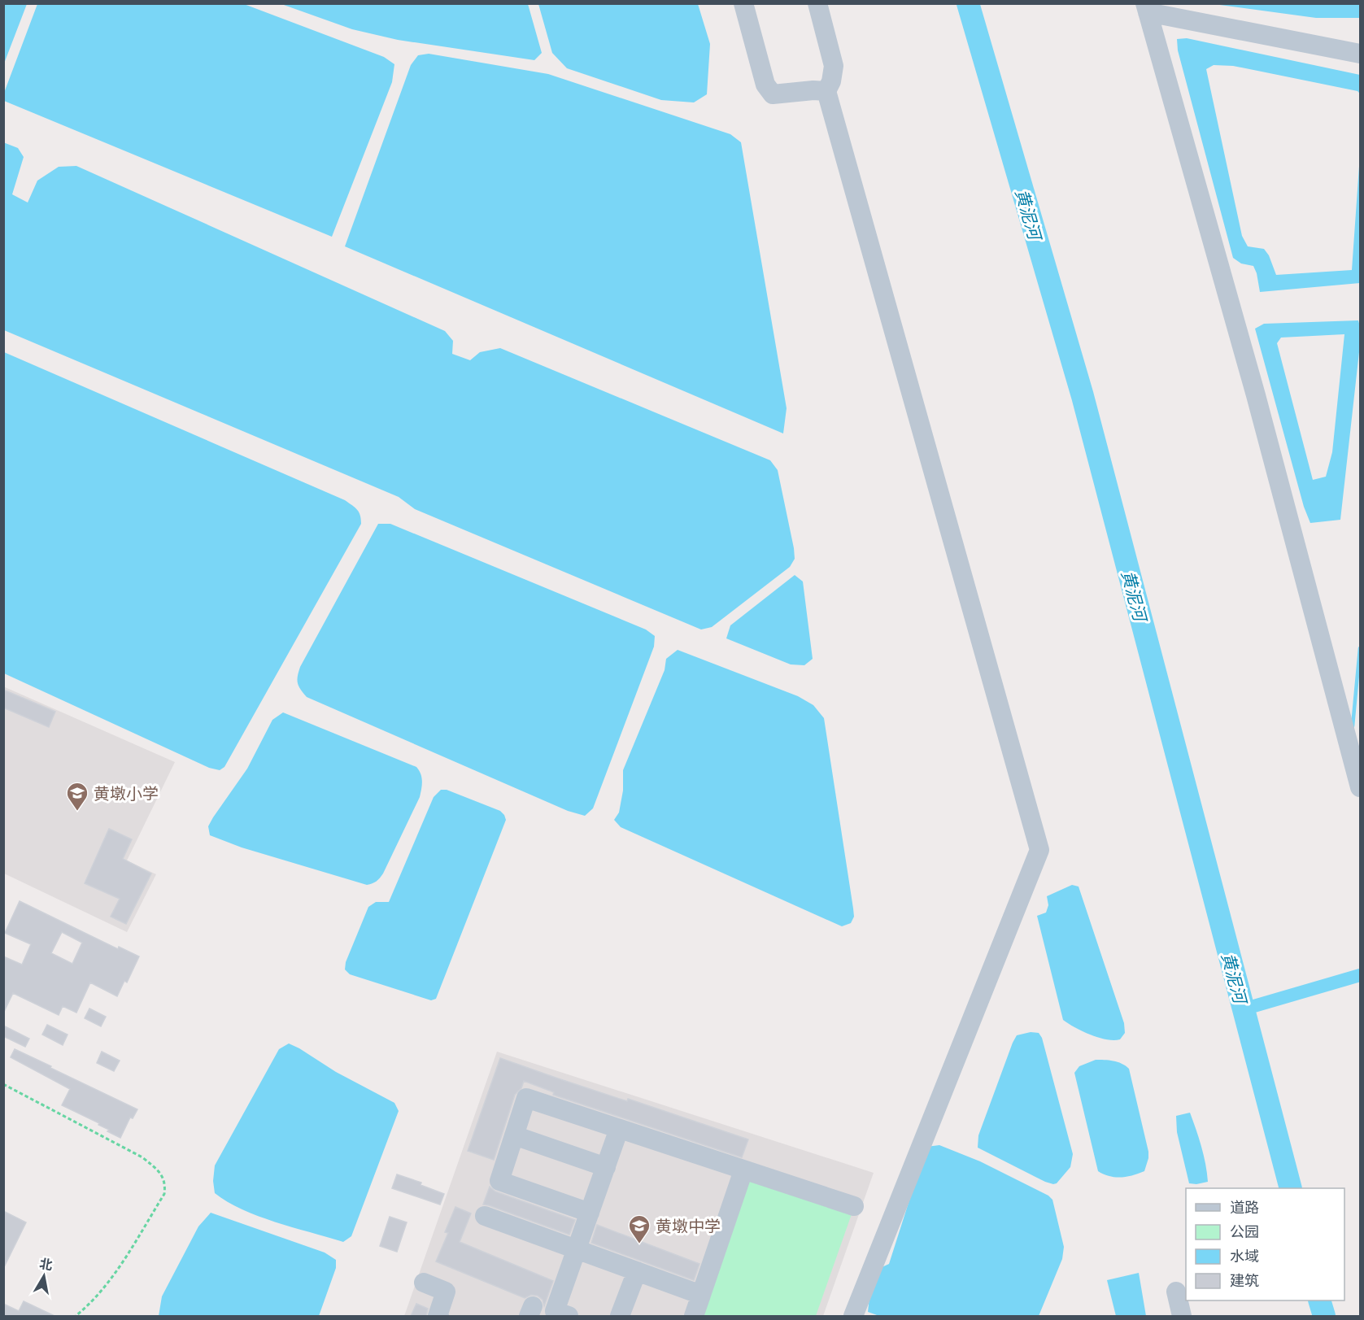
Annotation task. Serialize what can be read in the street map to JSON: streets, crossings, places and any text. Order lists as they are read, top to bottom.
{
  "water": ["黄泥河"],
  "places": {
    "school or university": ["黄墩小学", "黄墩中学"]
  },
  "legend": [
    "道路",
    "公园",
    "水域",
    "建筑"
  ],
  "north": "top"
}
